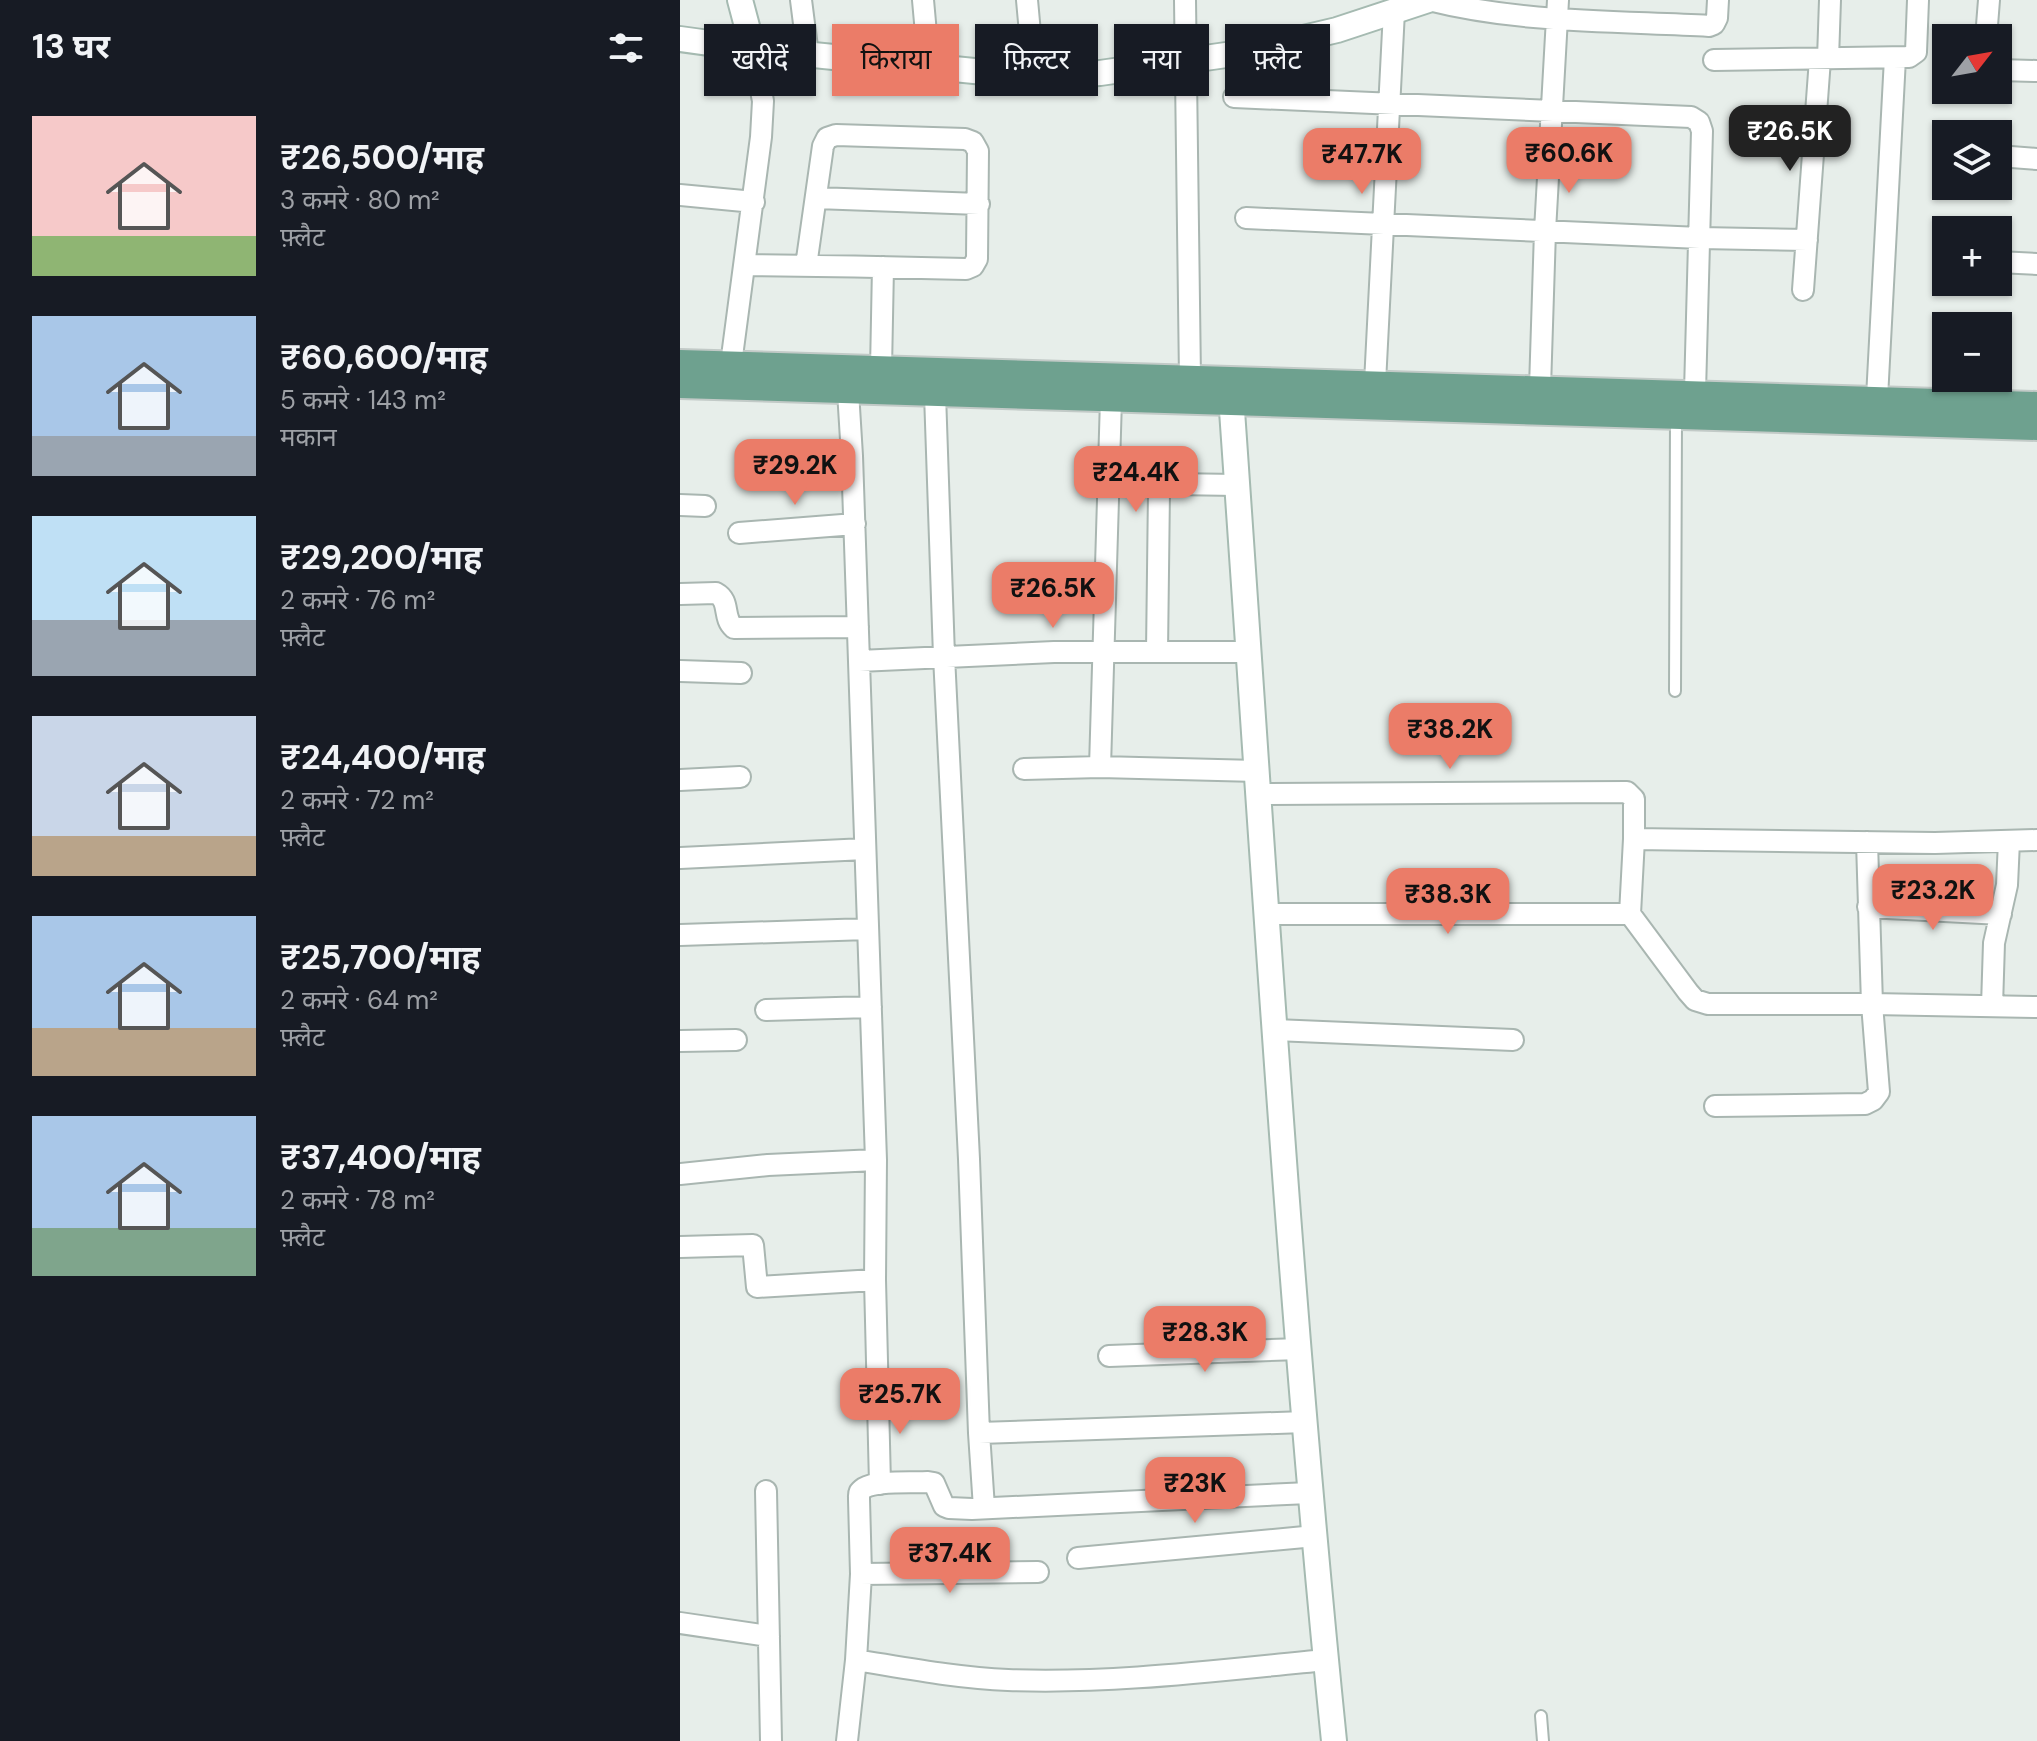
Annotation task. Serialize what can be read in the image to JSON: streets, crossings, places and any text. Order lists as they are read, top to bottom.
{
  "north": "top right",
  "page": {
    "heading": "13 घर",
    "map_buttons": ["+", "−"],
    "chip": [
      "खरीदें",
      "किराया",
      "फ़िल्टर",
      "नया",
      "फ़्लैट"
    ],
    "list": [
      {
        "name": "₹26,500/माह",
        "note": "3 कमरे · 80 m² · फ़्लैट"
      },
      {
        "name": "₹60,600/माह",
        "note": "5 कमरे · 143 m² · मकान"
      },
      {
        "name": "₹29,200/माह",
        "note": "2 कमरे · 76 m² · फ़्लैट"
      },
      {
        "name": "₹24,400/माह",
        "note": "2 कमरे · 72 m² · फ़्लैट"
      },
      {
        "name": "₹25,700/माह",
        "note": "2 कमरे · 64 m² · फ़्लैट"
      },
      {
        "name": "₹37,400/माह",
        "note": "2 कमरे · 78 m² · फ़्लैट"
      }
    ],
    "price": [
      "₹26.5K",
      "₹60.6K",
      "₹47.7K",
      "₹29.2K",
      "₹24.4K",
      "₹26.5K",
      "₹38.2K",
      "₹23.2K",
      "₹38.3K",
      "₹28.3K",
      "₹25.7K",
      "₹23K",
      "₹37.4K"
    ]
  }
}
